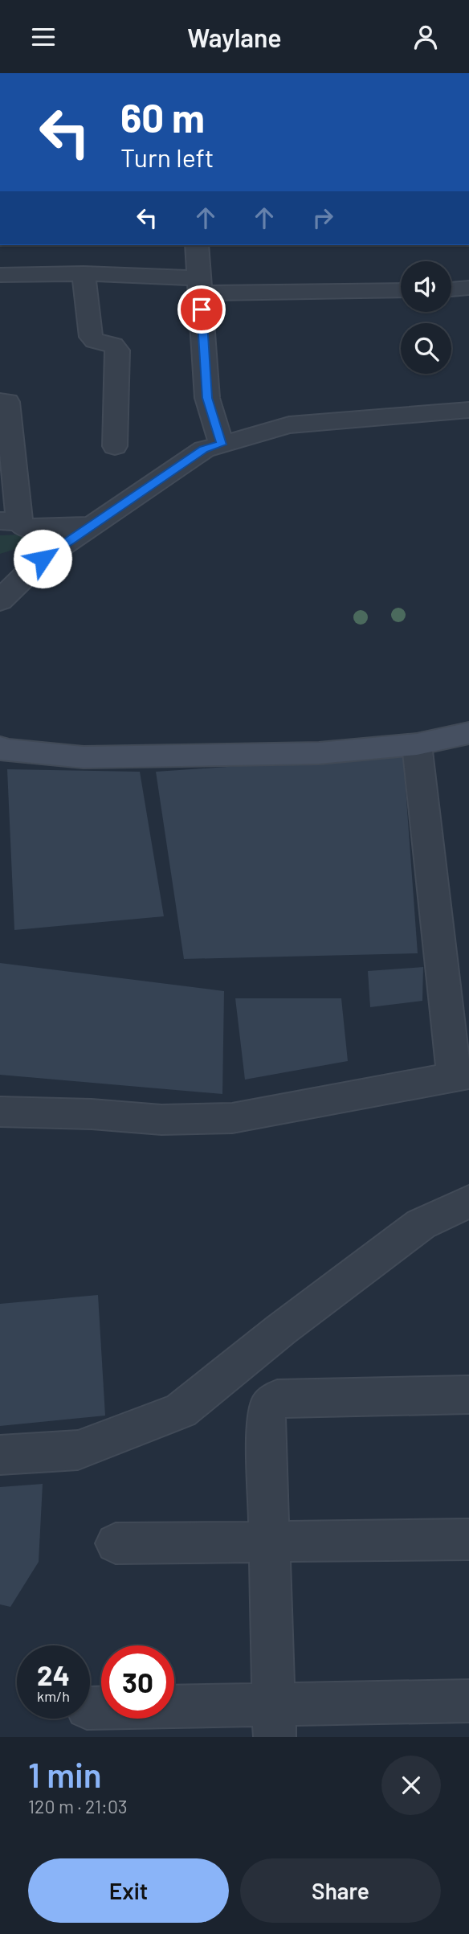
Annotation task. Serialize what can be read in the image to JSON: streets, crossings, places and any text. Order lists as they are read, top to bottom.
{
  "page": {
    "header": "Waylane",
    "turn": ["60 m", "Turn left"],
    "speed": "24 km/h",
    "limit": "30",
    "heading": ["1 min", "120 m · 21:03"],
    "buttons": ["Exit", "Share"]
  }
}
